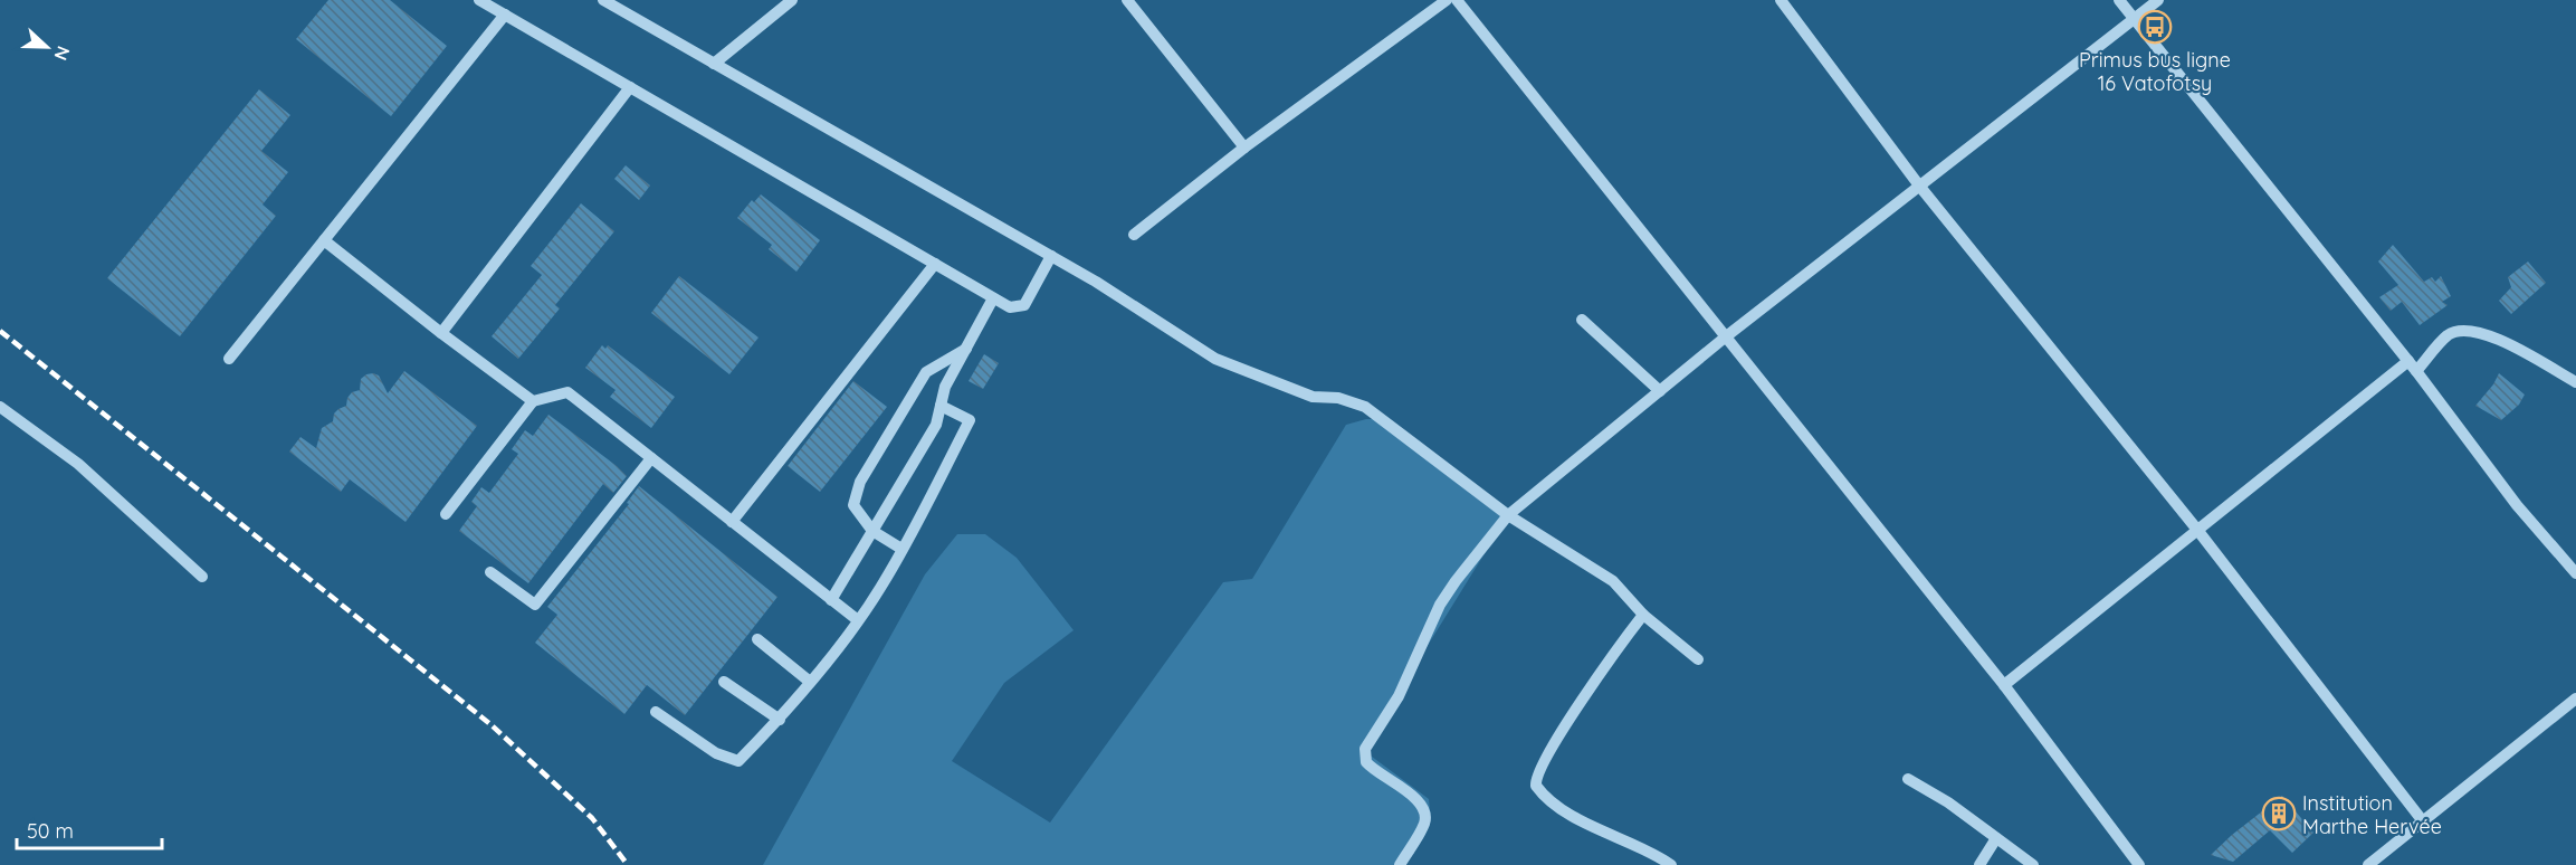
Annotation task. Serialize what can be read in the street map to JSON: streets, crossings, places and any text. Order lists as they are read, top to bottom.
{
  "places": {
    "bus stop": ["Primus bus ligne 16 Vatofotsy"],
    "building": ["Institution Marthe Hervée"]
  },
  "scale_bar": "50 m",
  "north": "right"
}
